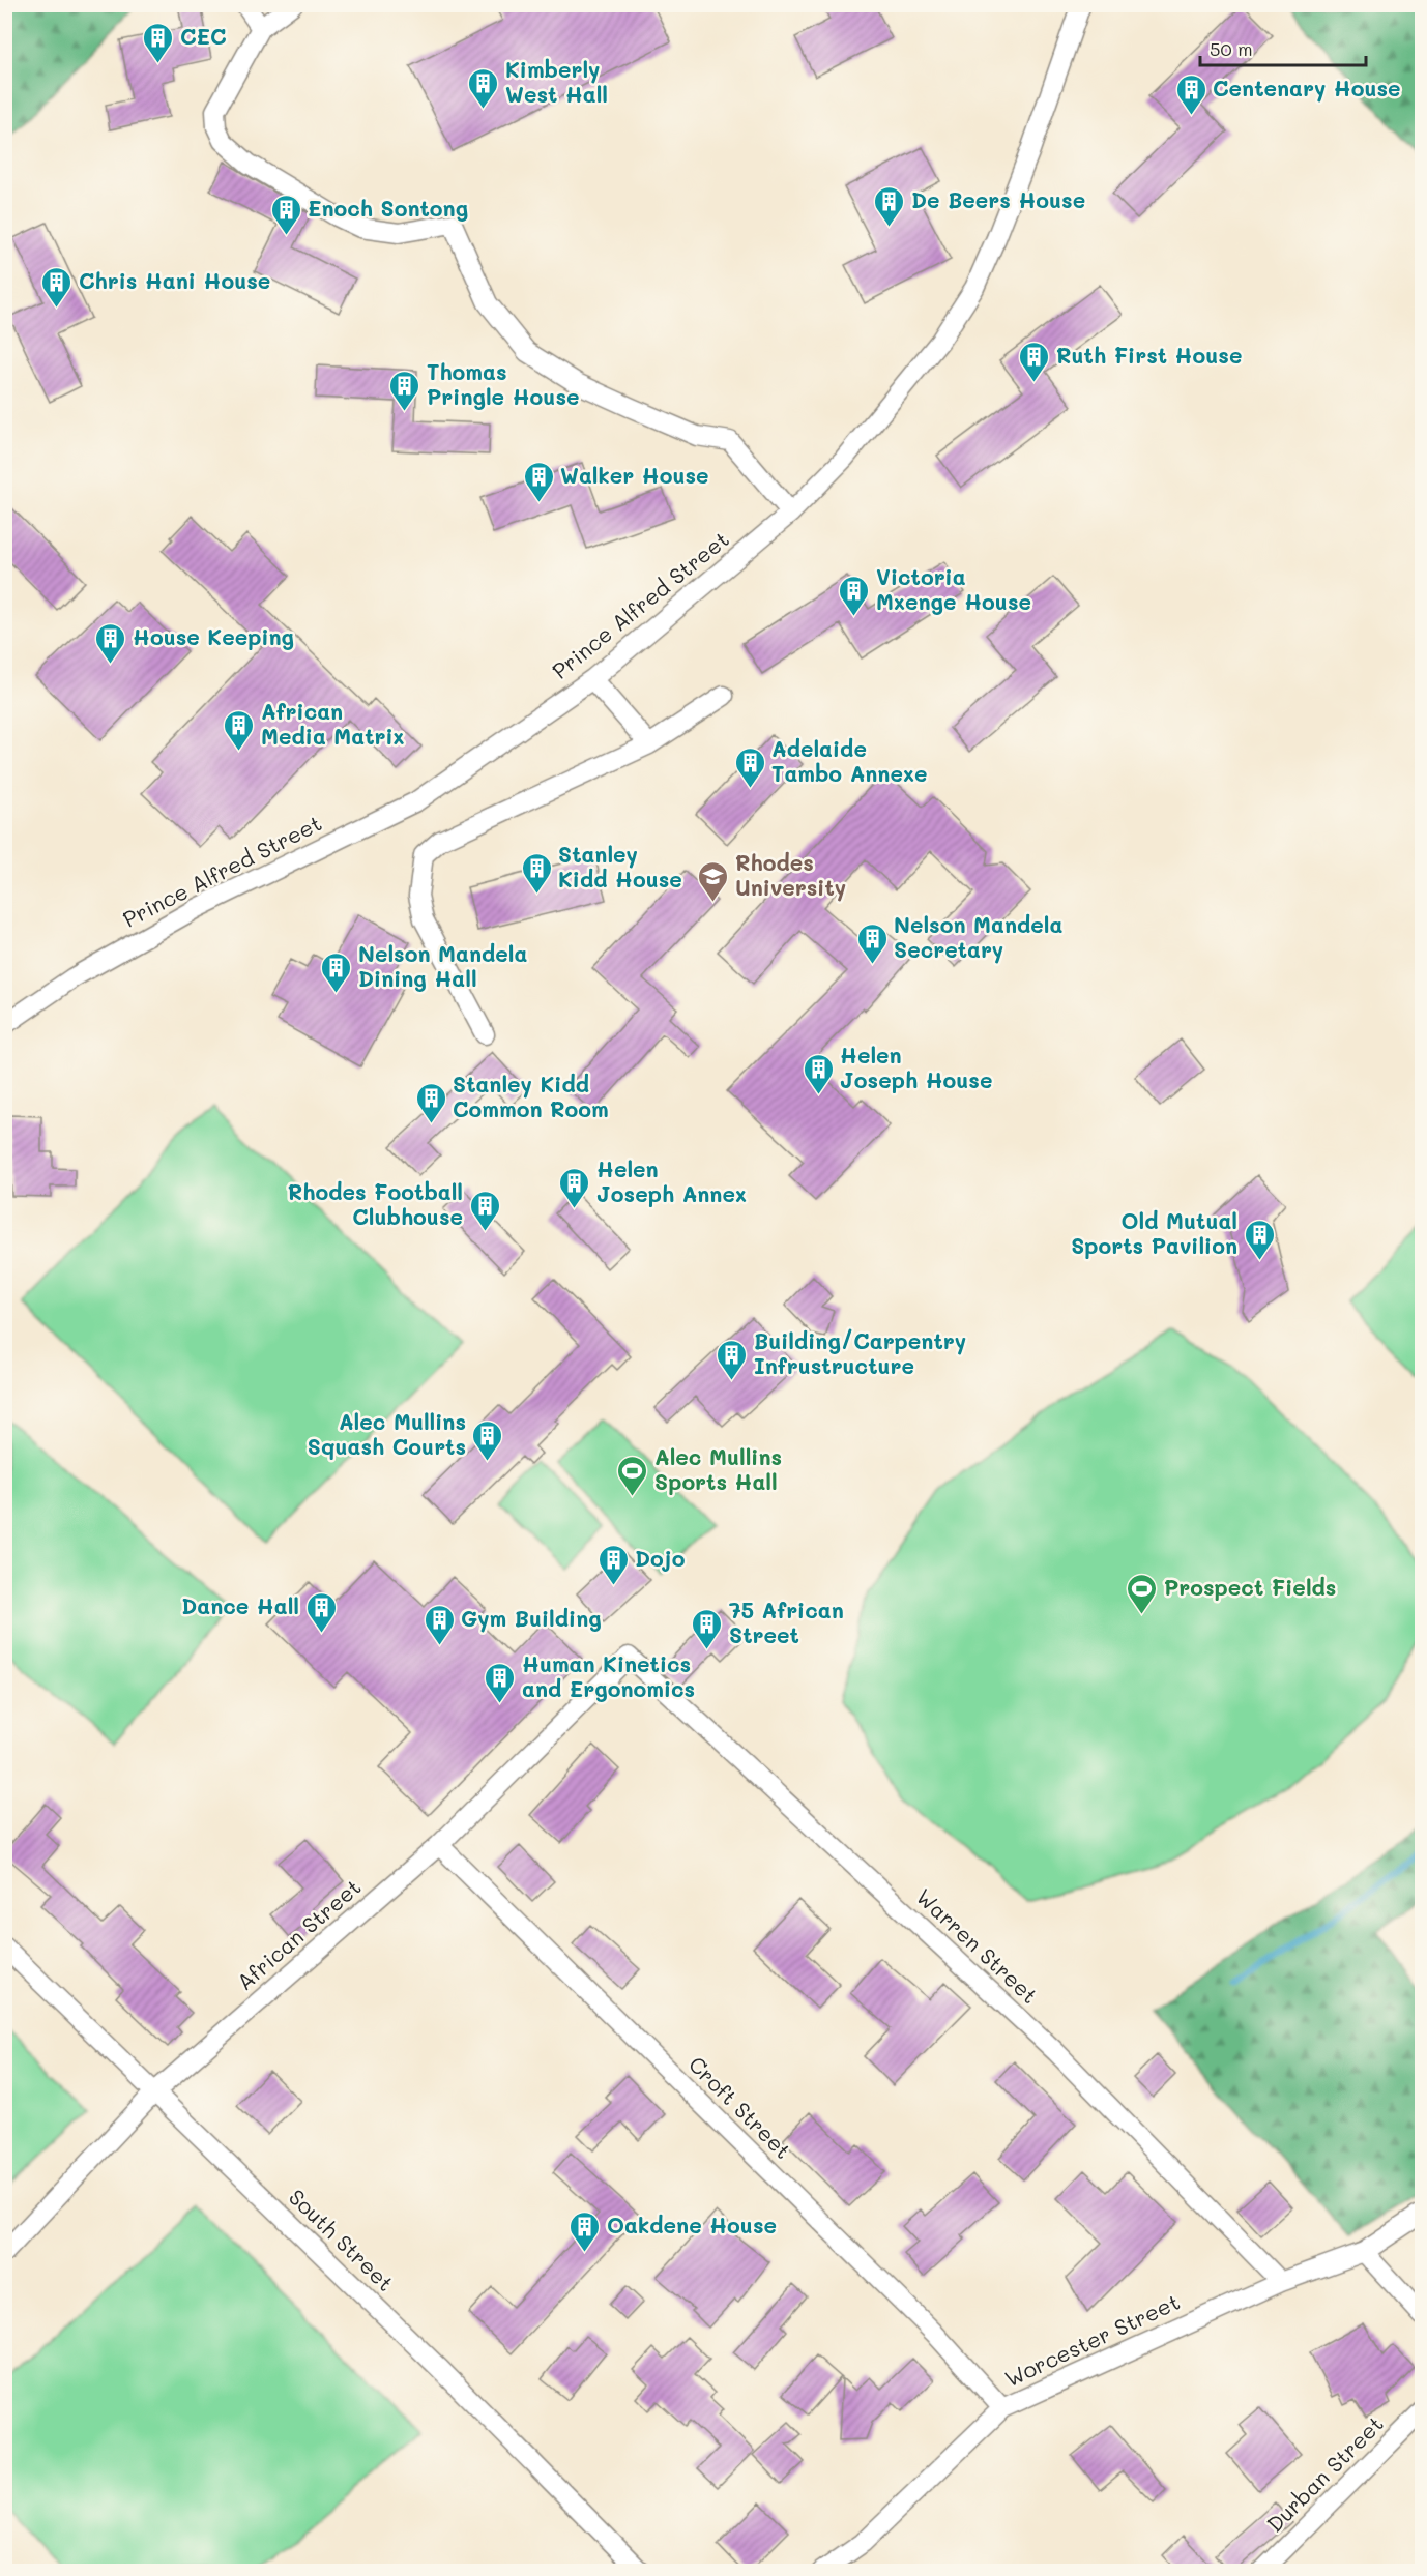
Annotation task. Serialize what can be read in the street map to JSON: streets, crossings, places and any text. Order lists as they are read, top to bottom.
{
  "streets": {
    "street": [
      "Prince Alfred Street",
      "African Street",
      "Warren Street",
      "Croft Street",
      "South Street",
      "Worcester Street",
      "Durban Street"
    ]
  },
  "crossings": [
    ["African Street", "Warren Street"],
    ["African Street", "Croft Street"],
    ["African Street", "South Street"],
    ["Warren Street", "Worcester Street"],
    ["Croft Street", "Worcester Street"]
  ],
  "places": {
    "building": [
      "CEC",
      "Kimberly West Hall",
      "Centenary House",
      "De Beers House",
      "Enoch Sontong",
      "Chris Hani House",
      "Ruth First House",
      "Thomas Pringle House",
      "Walker House",
      "Victoria Mxenge House",
      "House Keeping",
      "African Media Matrix",
      "Adelaide Tambo Annexe",
      "Stanley Kidd House",
      "Nelson Mandela Secretary",
      "Nelson Mandela Dining Hall",
      "Helen Joseph House",
      "Stanley Kidd Common Room",
      "Helen Joseph Annex",
      "Rhodes Football Clubhouse",
      "Old Mutual Sports Pavilion",
      "Building/Carpentry Infrustructure",
      "Alec Mullins Squash Courts",
      "Dojo",
      "Dance Hall",
      "Gym Building",
      "75 African Street",
      "Human Kinetics and Ergonomics",
      "Oakdene House"
    ],
    "school or university": ["Rhodes University"],
    "sports": ["Alec Mullins Sports Hall", "Prospect Fields"]
  },
  "scale_bar": "50 m"
}
